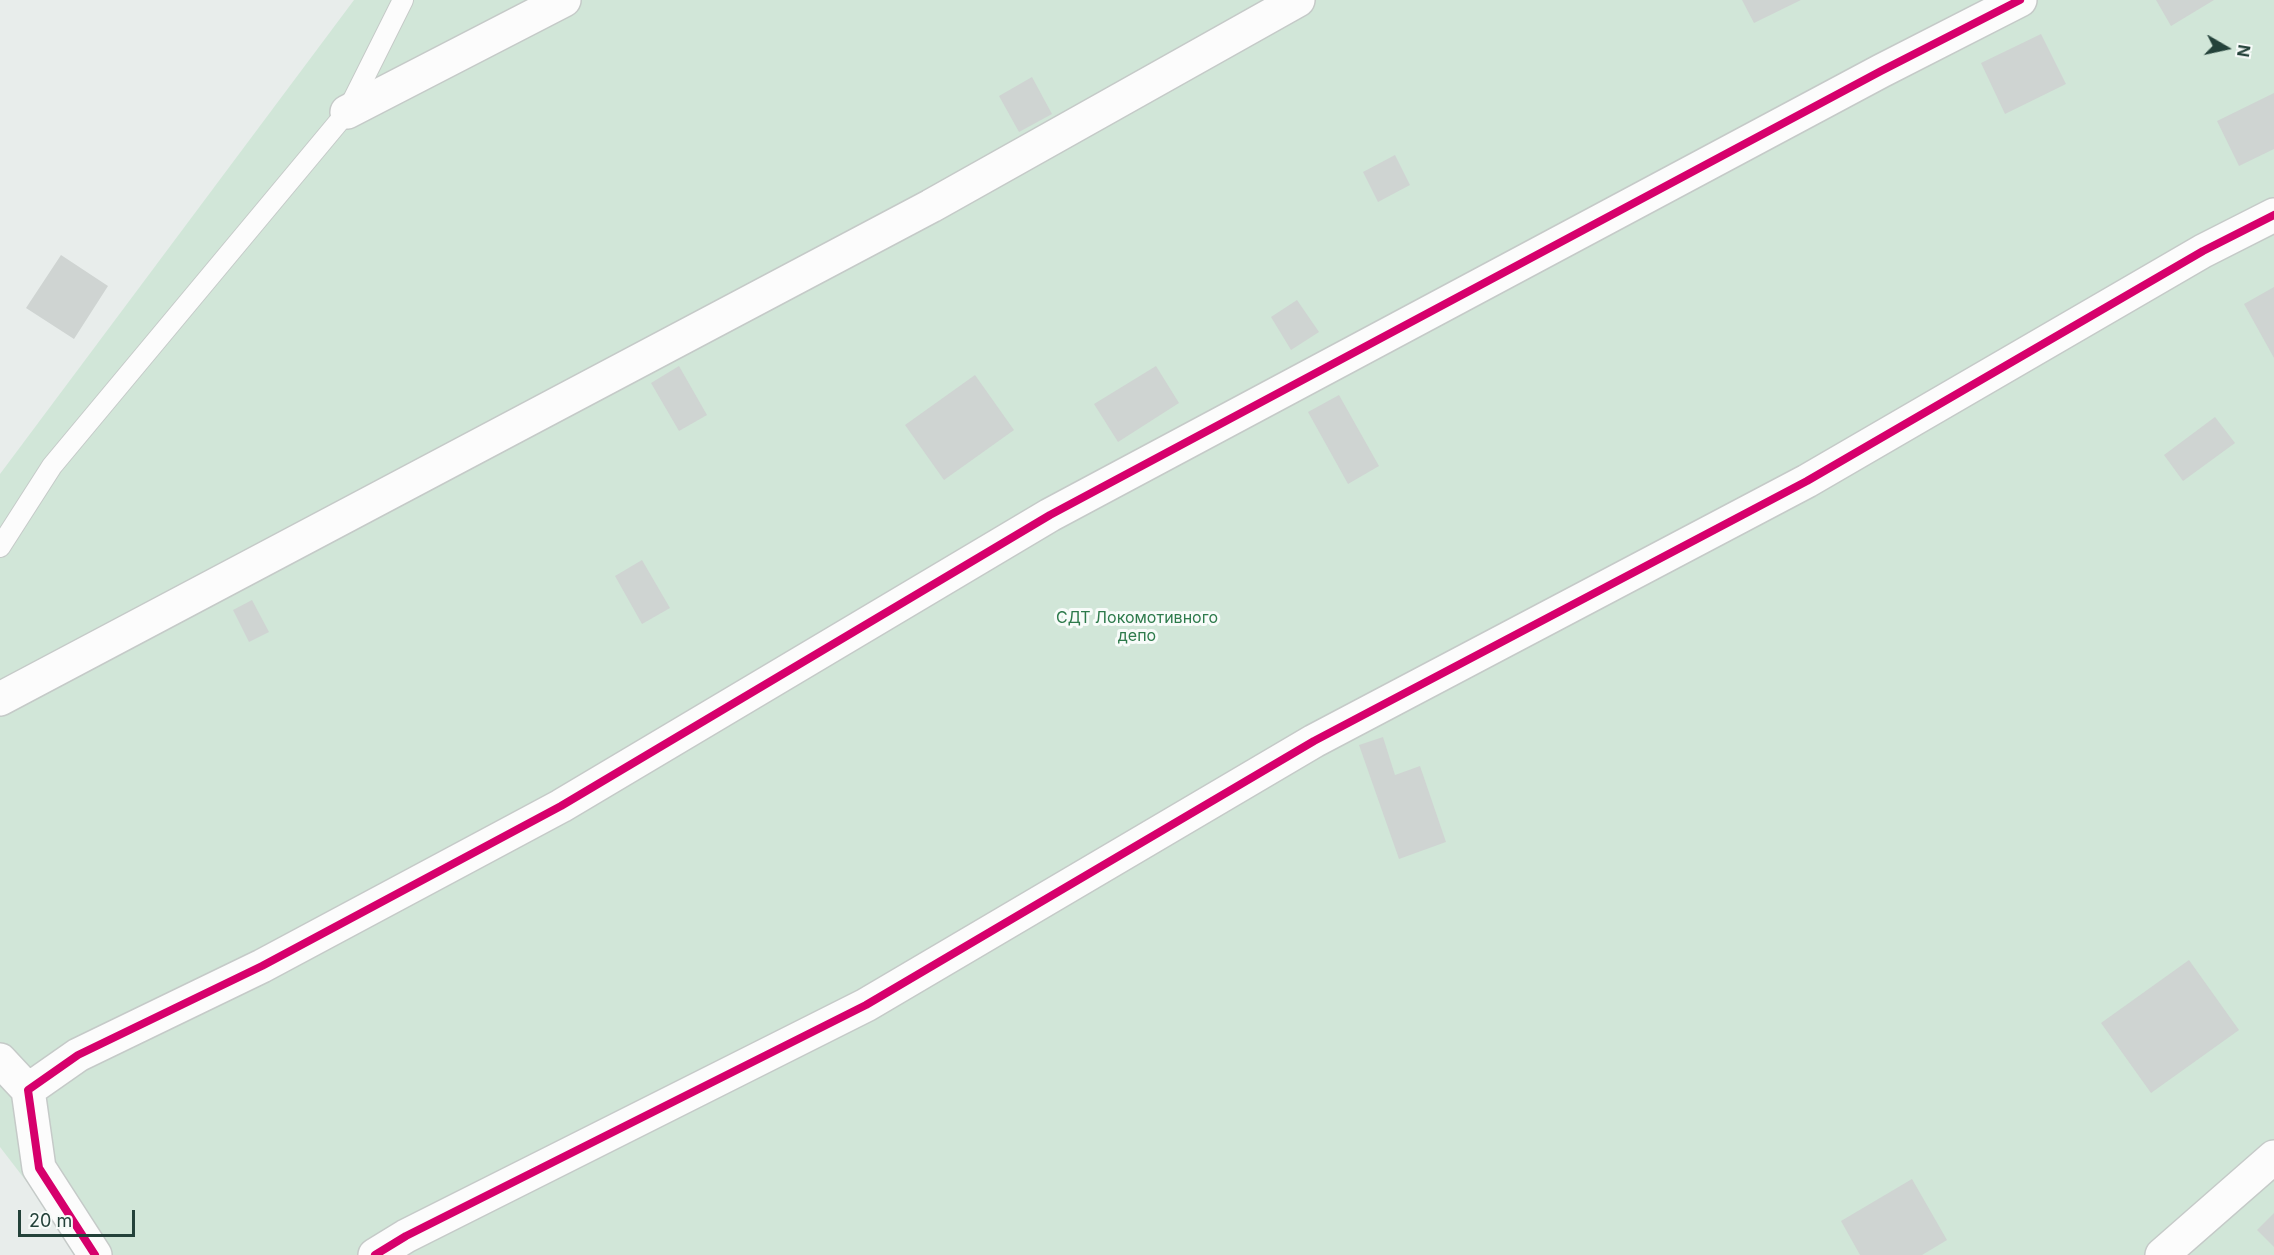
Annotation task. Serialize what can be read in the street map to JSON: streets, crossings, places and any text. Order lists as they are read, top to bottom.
{
  "parks": ["СДТ Локомотивного депо"],
  "scale_bar": "20 m",
  "north": "right"
}
